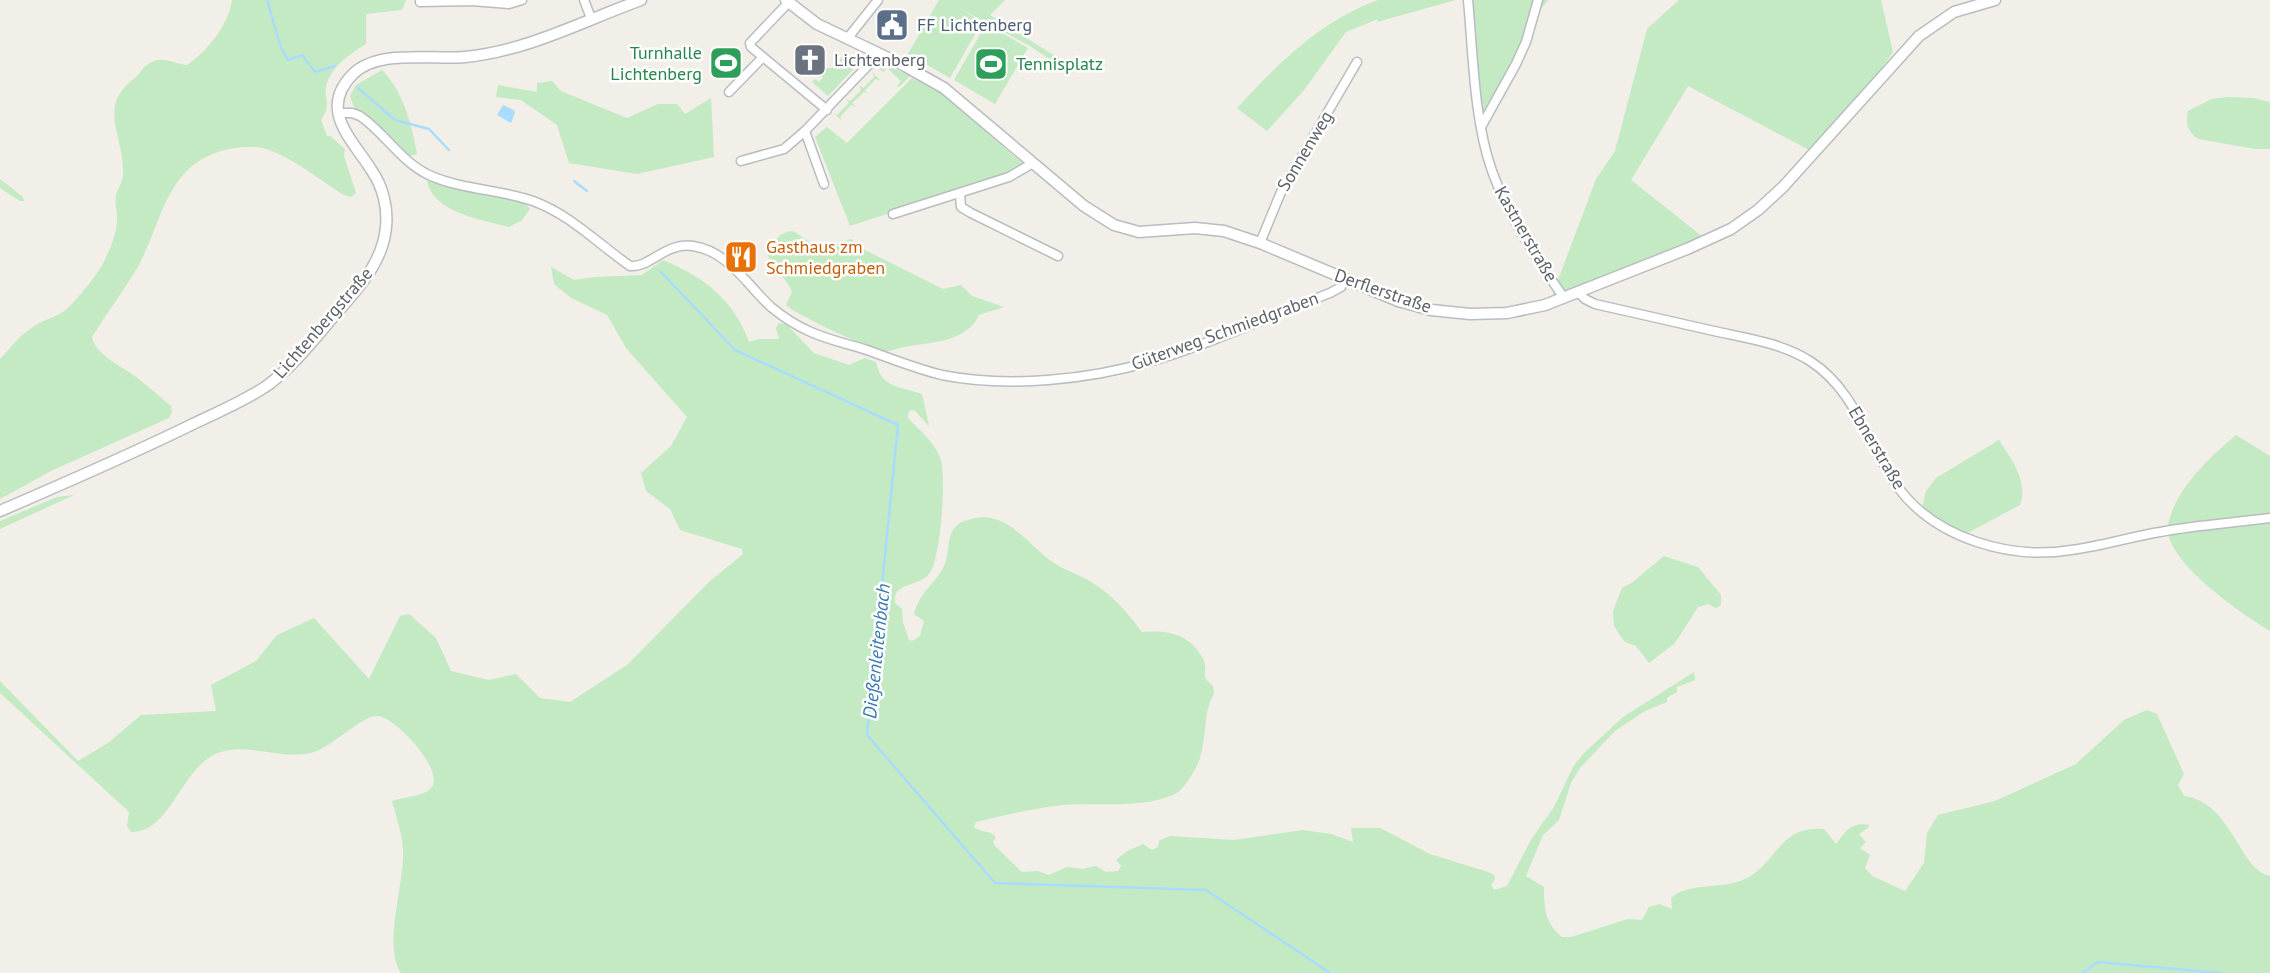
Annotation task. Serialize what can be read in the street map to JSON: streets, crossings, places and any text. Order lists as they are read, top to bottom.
{
  "streets": {
    "street": [
      "Sonnenweg",
      "Kastnerstraße",
      "Derflerstraße",
      "Lichtenbergstraße",
      "Güterweg Schmiedgraben",
      "Ebnerstraße"
    ]
  },
  "crossings": [
    ["Sonnenweg", "Derflerstraße"],
    ["Kastnerstraße", "Derflerstraße"],
    ["Derflerstraße", "Güterweg Schmiedgraben"],
    ["Derflerstraße", "Ebnerstraße"],
    ["Lichtenbergstraße", "Güterweg Schmiedgraben"]
  ],
  "water": ["Dießenleitenbach"],
  "places": {
    "public building": ["FF Lichtenberg"],
    "church": ["Lichtenberg"],
    "sports": ["Turnhalle Lichtenberg", "Tennisplatz"],
    "restaurant": ["Gasthaus zm Schmiedgraben"]
  }
}
